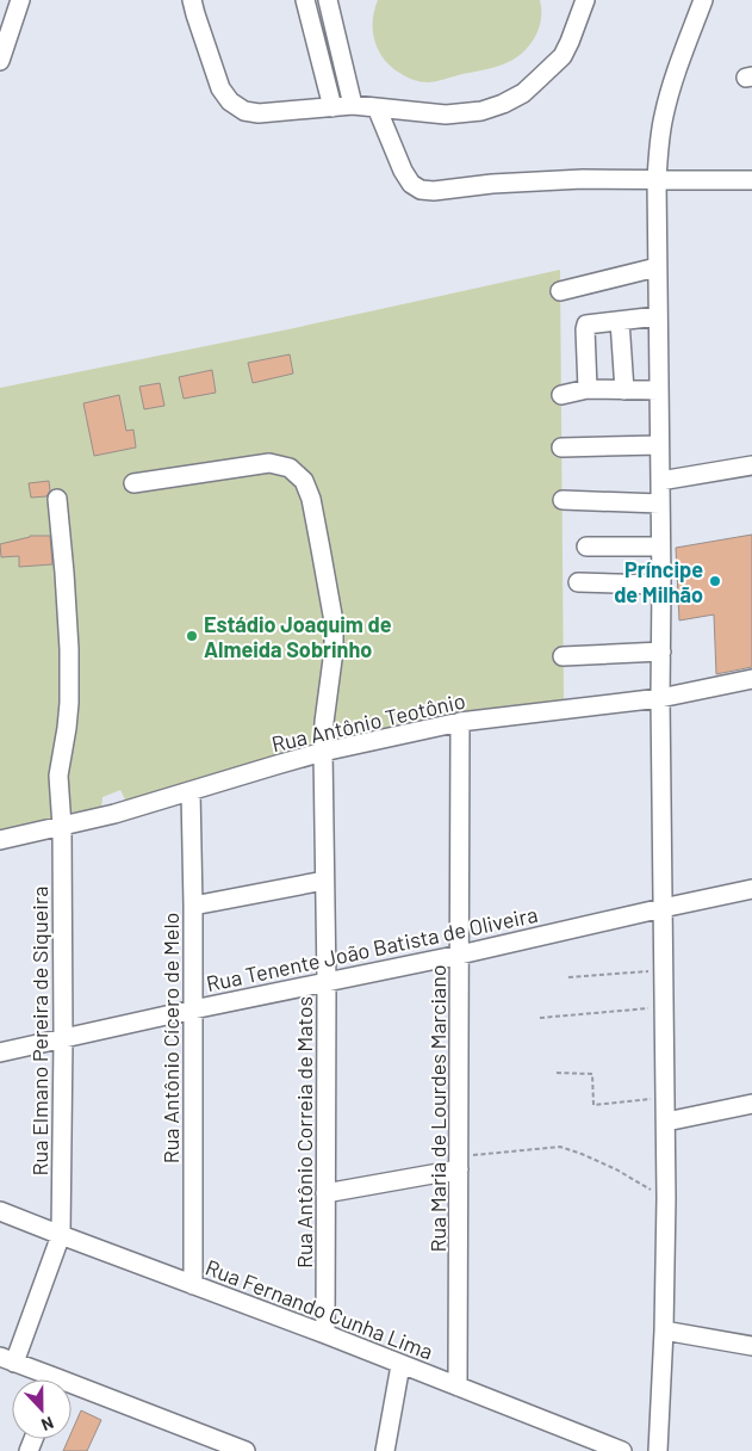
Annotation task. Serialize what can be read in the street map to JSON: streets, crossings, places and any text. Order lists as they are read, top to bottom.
{
  "streets": {
    "street": [
      "Rua Antônio Teotônio",
      "Rua Tenente João Batista de Oliveira",
      "Rua Elmano Pereira de Siqueira",
      "Rua Antônio Cícero de Melo",
      "Rua Maria de Lourdes Marciano",
      "Rua Antônio Correia de Matos",
      "Rua Fernando Cunha Lima"
    ]
  },
  "crossings": [
    ["Rua Antônio Teotônio", "Rua Elmano Pereira de Siqueira"],
    ["Rua Antônio Teotônio", "Rua Antônio Cícero de Melo"],
    ["Rua Antônio Teotônio", "Rua Maria de Lourdes Marciano"],
    ["Rua Antônio Teotônio", "Rua Antônio Correia de Matos"],
    ["Rua Tenente João Batista de Oliveira", "Rua Elmano Pereira de Siqueira"],
    ["Rua Tenente João Batista de Oliveira", "Rua Antônio Cícero de Melo"],
    ["Rua Tenente João Batista de Oliveira", "Rua Maria de Lourdes Marciano"],
    ["Rua Tenente João Batista de Oliveira", "Rua Antônio Correia de Matos"],
    ["Rua Elmano Pereira de Siqueira", "Rua Fernando Cunha Lima"],
    ["Rua Antônio Cícero de Melo", "Rua Fernando Cunha Lima"],
    ["Rua Maria de Lourdes Marciano", "Rua Fernando Cunha Lima"],
    ["Rua Antônio Correia de Matos", "Rua Fernando Cunha Lima"]
  ],
  "places": ["Príncipe de Milhão", "Estádio Joaquim de Almeida Sobrinho"],
  "north": "bottom"
}
